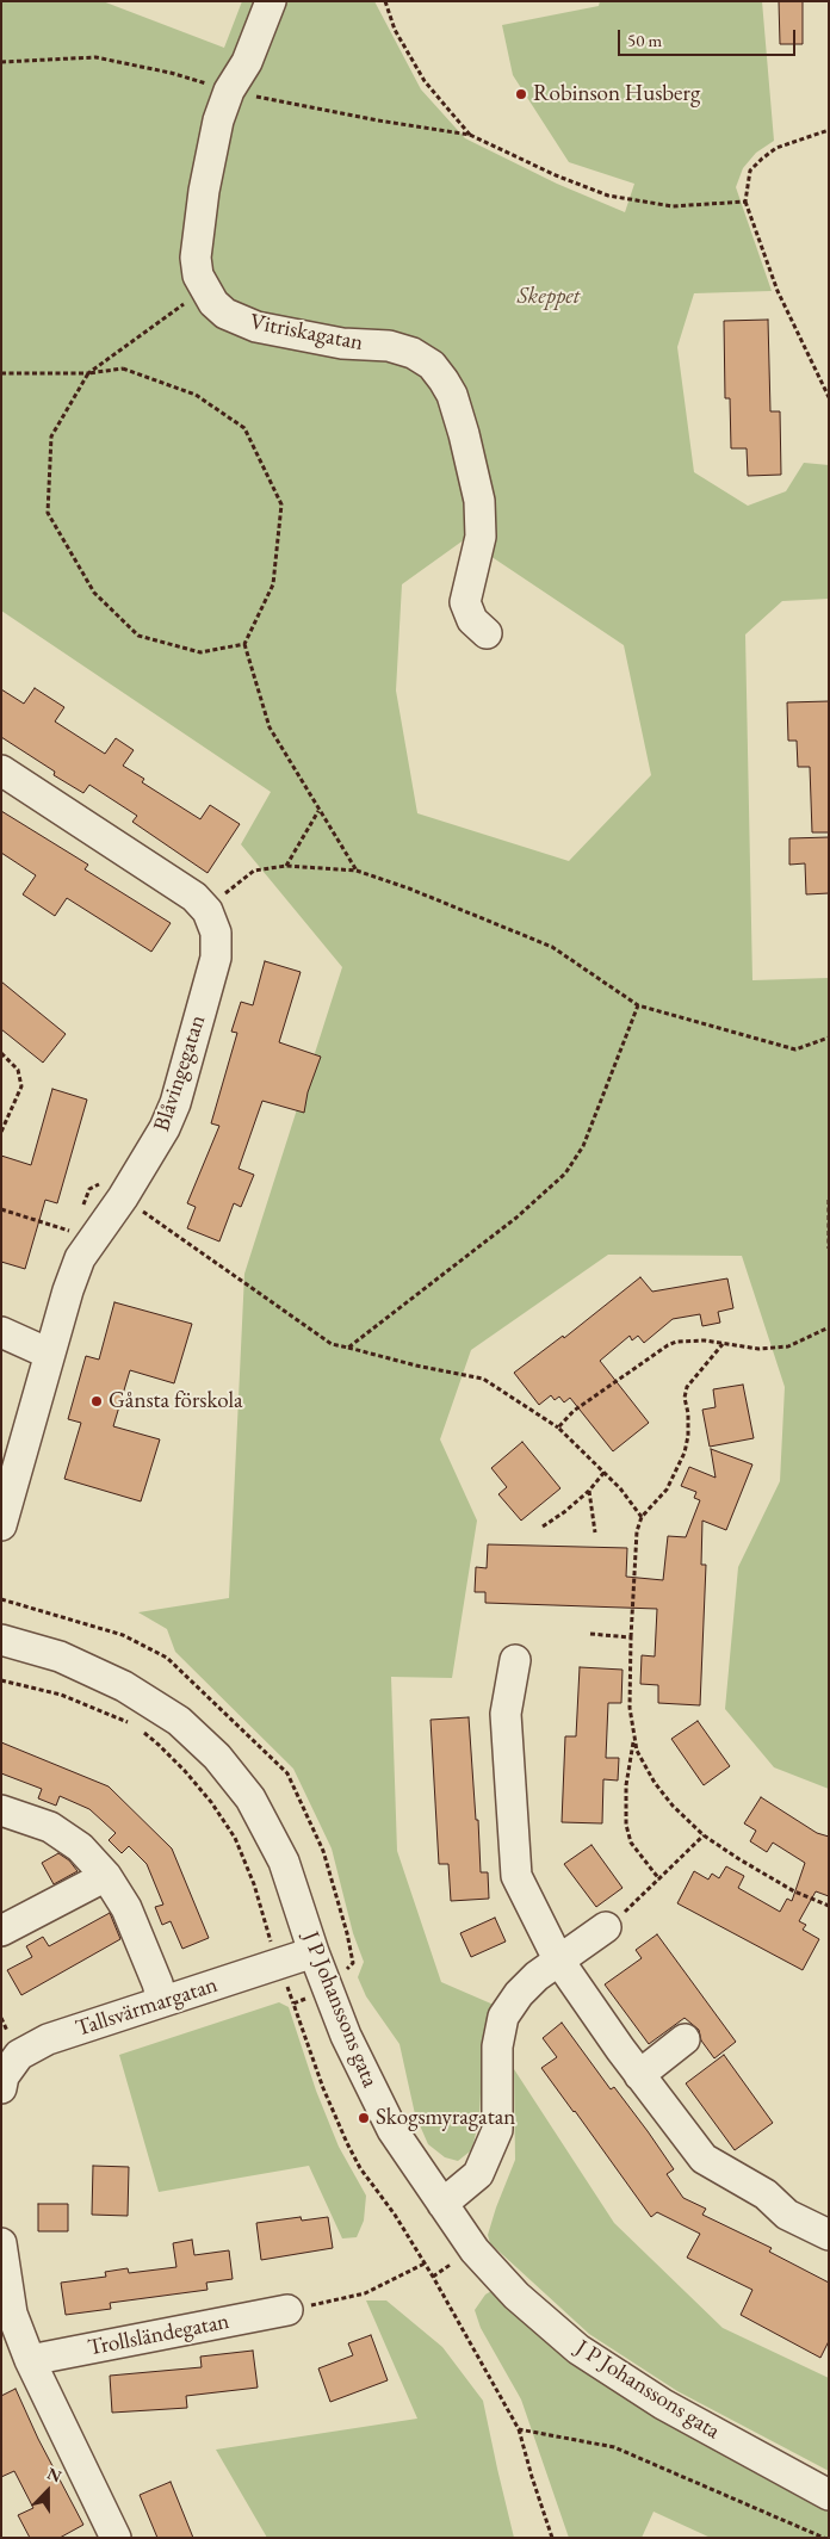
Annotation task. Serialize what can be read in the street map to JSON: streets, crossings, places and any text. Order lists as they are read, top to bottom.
{
  "streets": {
    "street": [
      "Vitriskagatan",
      "Blåvingegatan",
      "Tallsvärmargatan",
      "J P Johanssons gata",
      "Trollsländegatan"
    ]
  },
  "crossings": [
    ["Tallsvärmargatan", "J P Johanssons gata"]
  ],
  "parks": ["Skeppet"],
  "places": ["Robinson Husberg", "Gånsta förskola", "Skogsmyragatan"],
  "scale_bar": "50 m",
  "north": "top"
}
